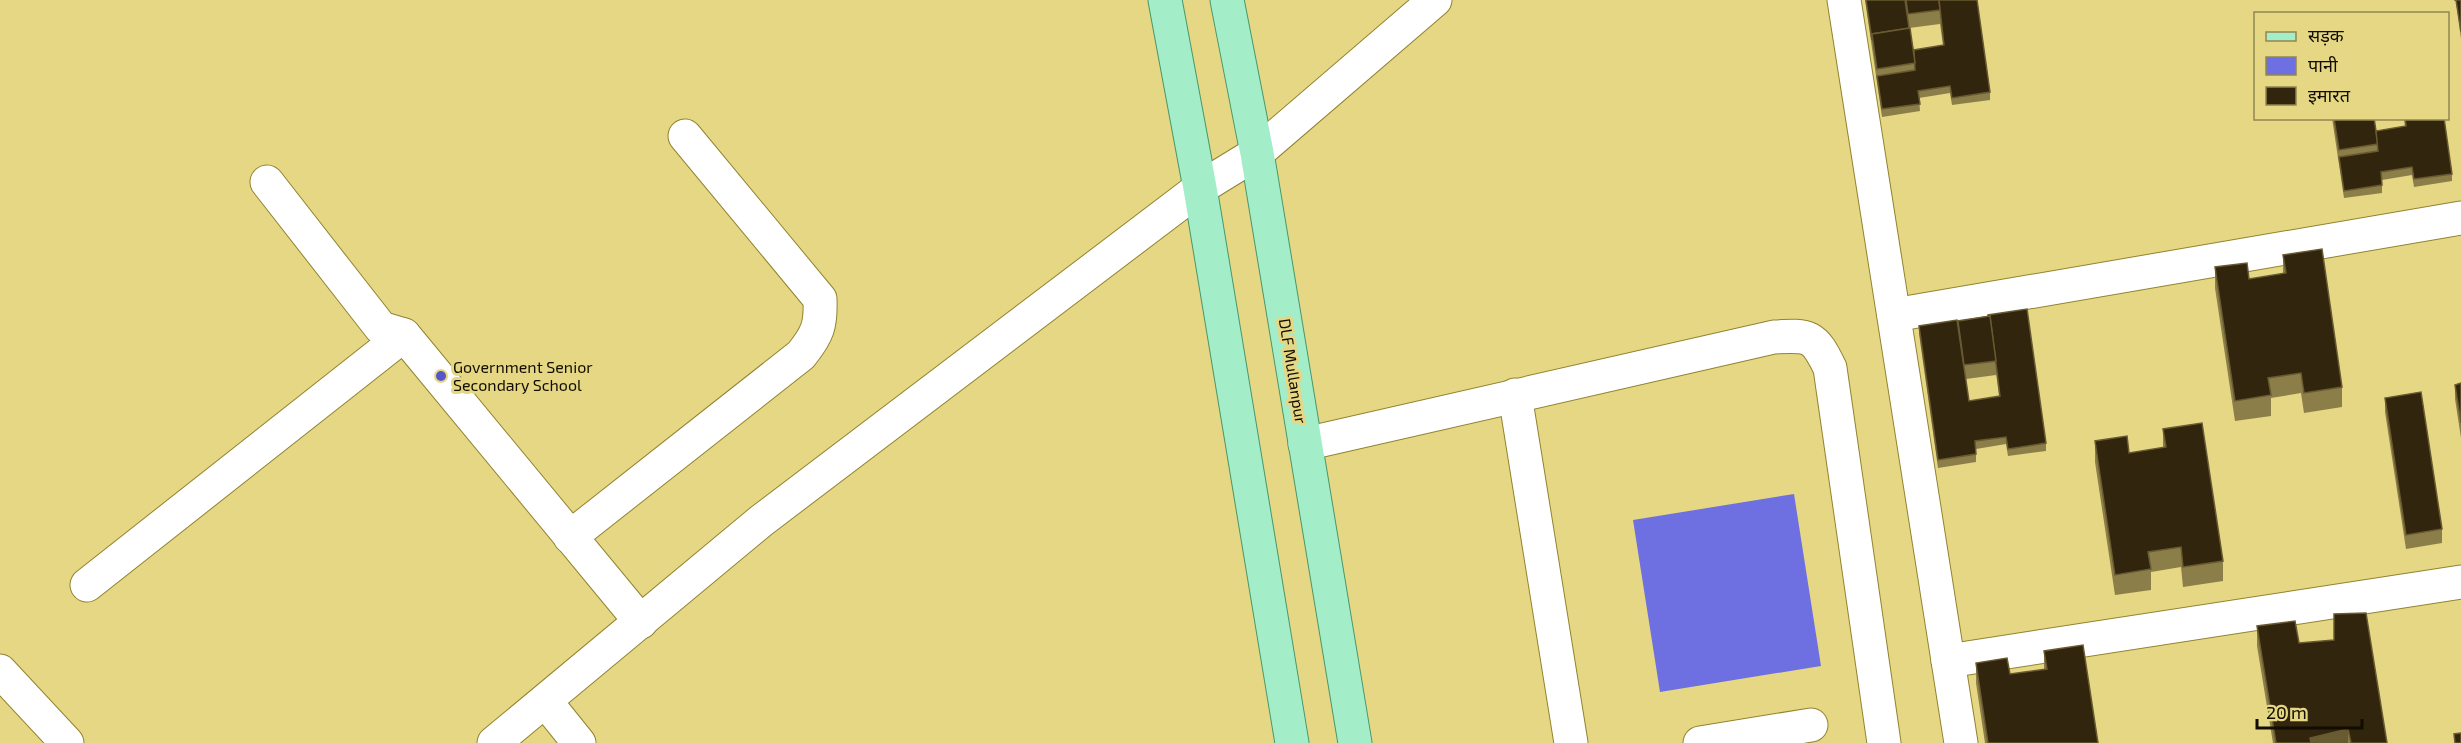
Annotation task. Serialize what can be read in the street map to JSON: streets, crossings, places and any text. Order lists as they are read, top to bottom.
{
  "streets": {
    "main road": ["DLF Mullanpur"]
  },
  "places": ["Government Senior Secondary School"],
  "legend": ["सड़क", "पानी", "इमारत"],
  "scale_bar": "20 m"
}
